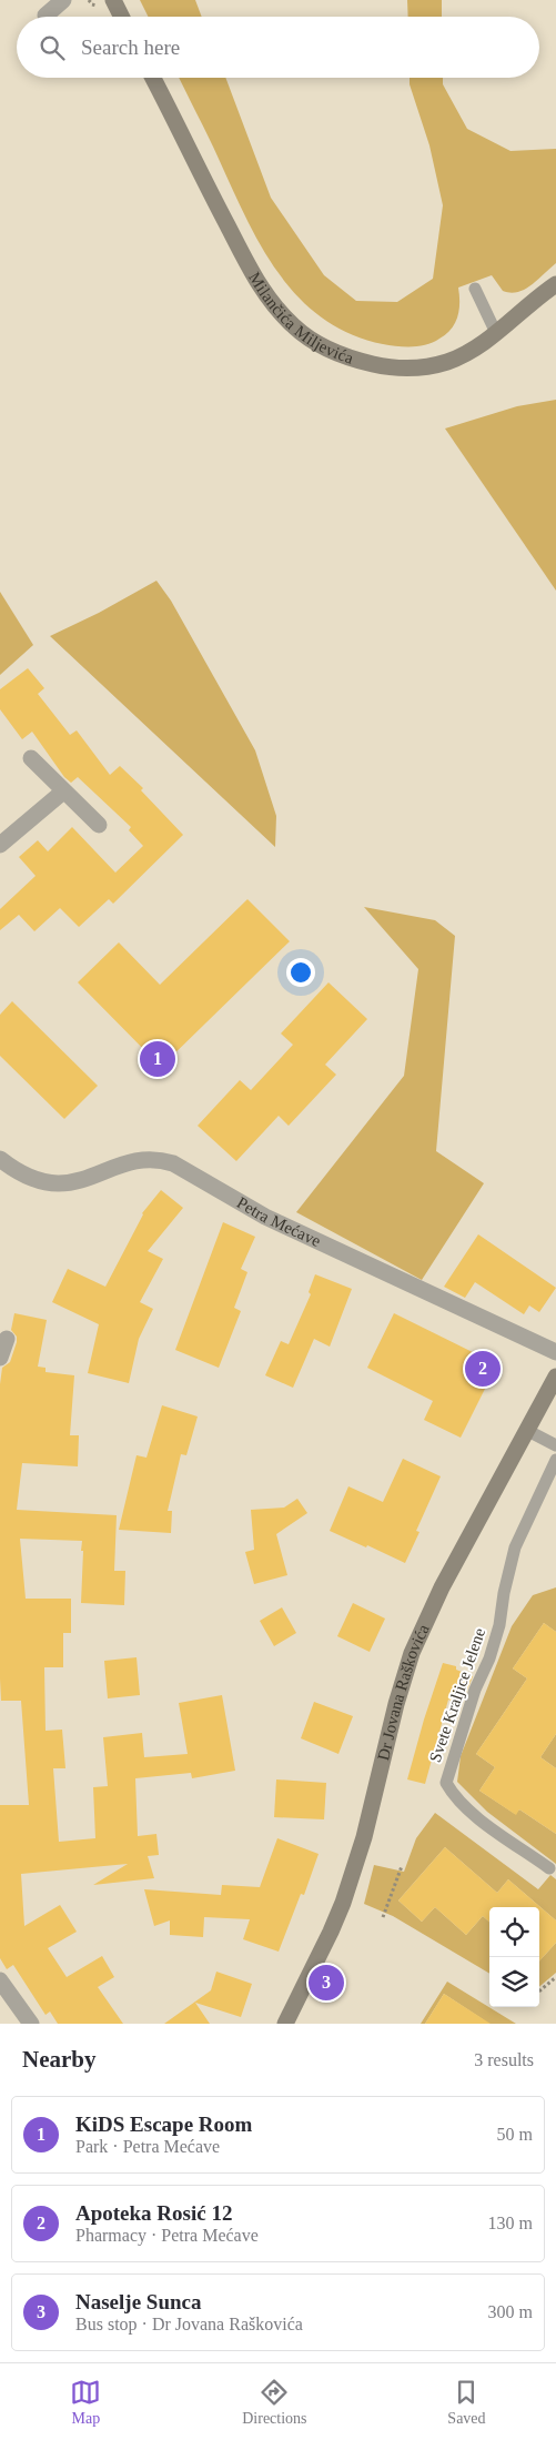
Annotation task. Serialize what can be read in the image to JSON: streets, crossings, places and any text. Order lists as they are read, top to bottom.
{
  "streets": {
    "street": ["Milančića Miljevića", "Petra Mećave", "Dr Jovana Raškovića"],
    "lane": ["Svete Kraljice Jelene"]
  },
  "page": {
    "search": "Search here",
    "pins": ["1", "2", "3"],
    "heading": ["Nearby", "3 results"],
    "list": [
      {
        "mark": "1",
        "name": "KiDS Escape Room",
        "note": "Park · Petra Mećave",
        "value": "50 m"
      },
      {
        "mark": "2",
        "name": "Apoteka Rosić 12",
        "note": "Pharmacy · Petra Mećave",
        "value": "130 m"
      },
      {
        "mark": "3",
        "name": "Naselje Sunca",
        "note": "Bus stop · Dr Jovana Raškovića",
        "value": "300 m"
      }
    ],
    "nav": ["Map", "Directions", "Saved"]
  }
}
